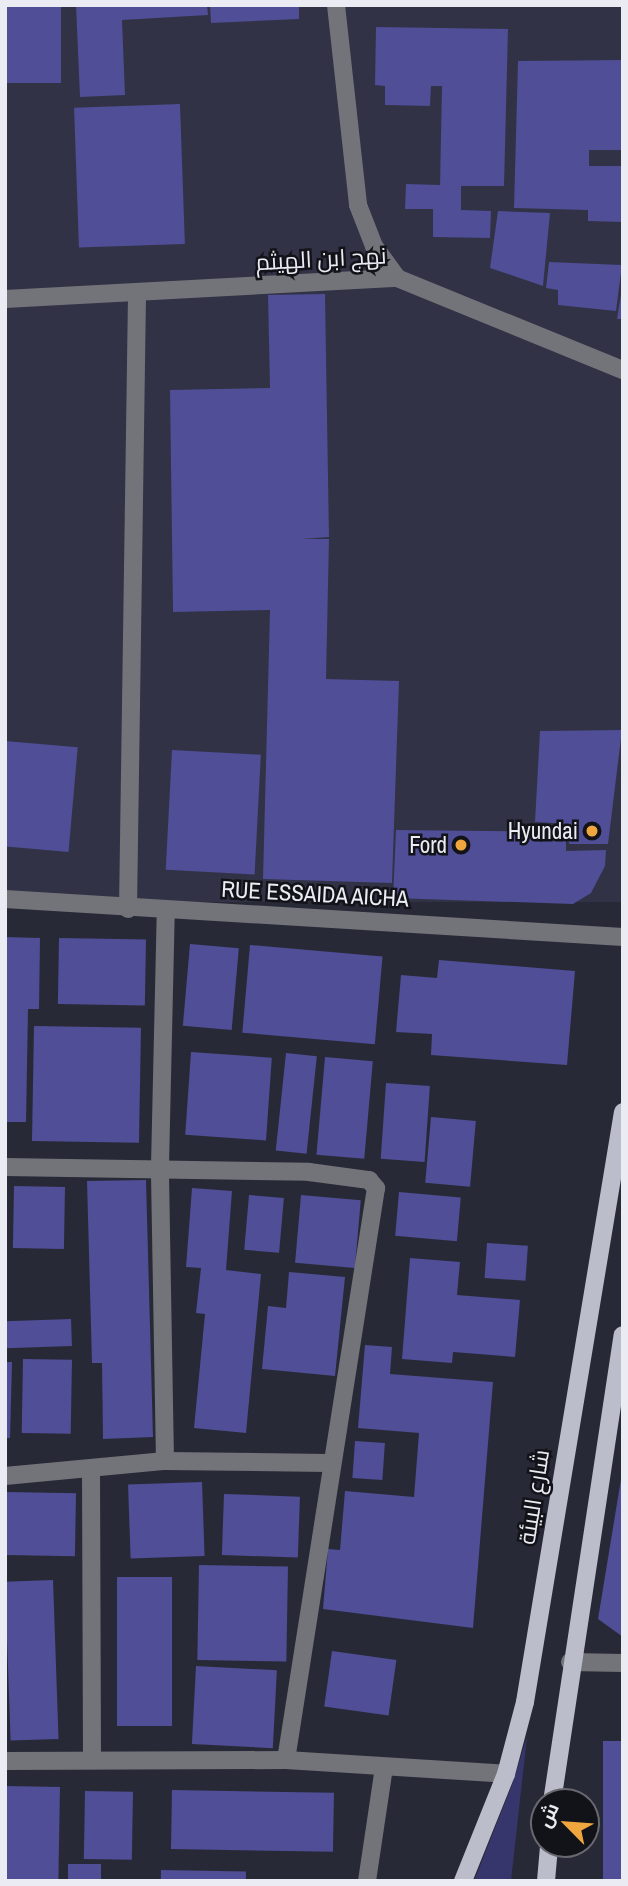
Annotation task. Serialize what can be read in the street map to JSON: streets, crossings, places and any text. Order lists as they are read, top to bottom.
{
  "streets": {
    "main road": ["شارع البيئة"],
    "street": ["نهج ابن الهيثم", "RUE ESSAIDA AICHA"]
  },
  "places": ["Hyundai", "Ford"],
  "north": "top left"
}
